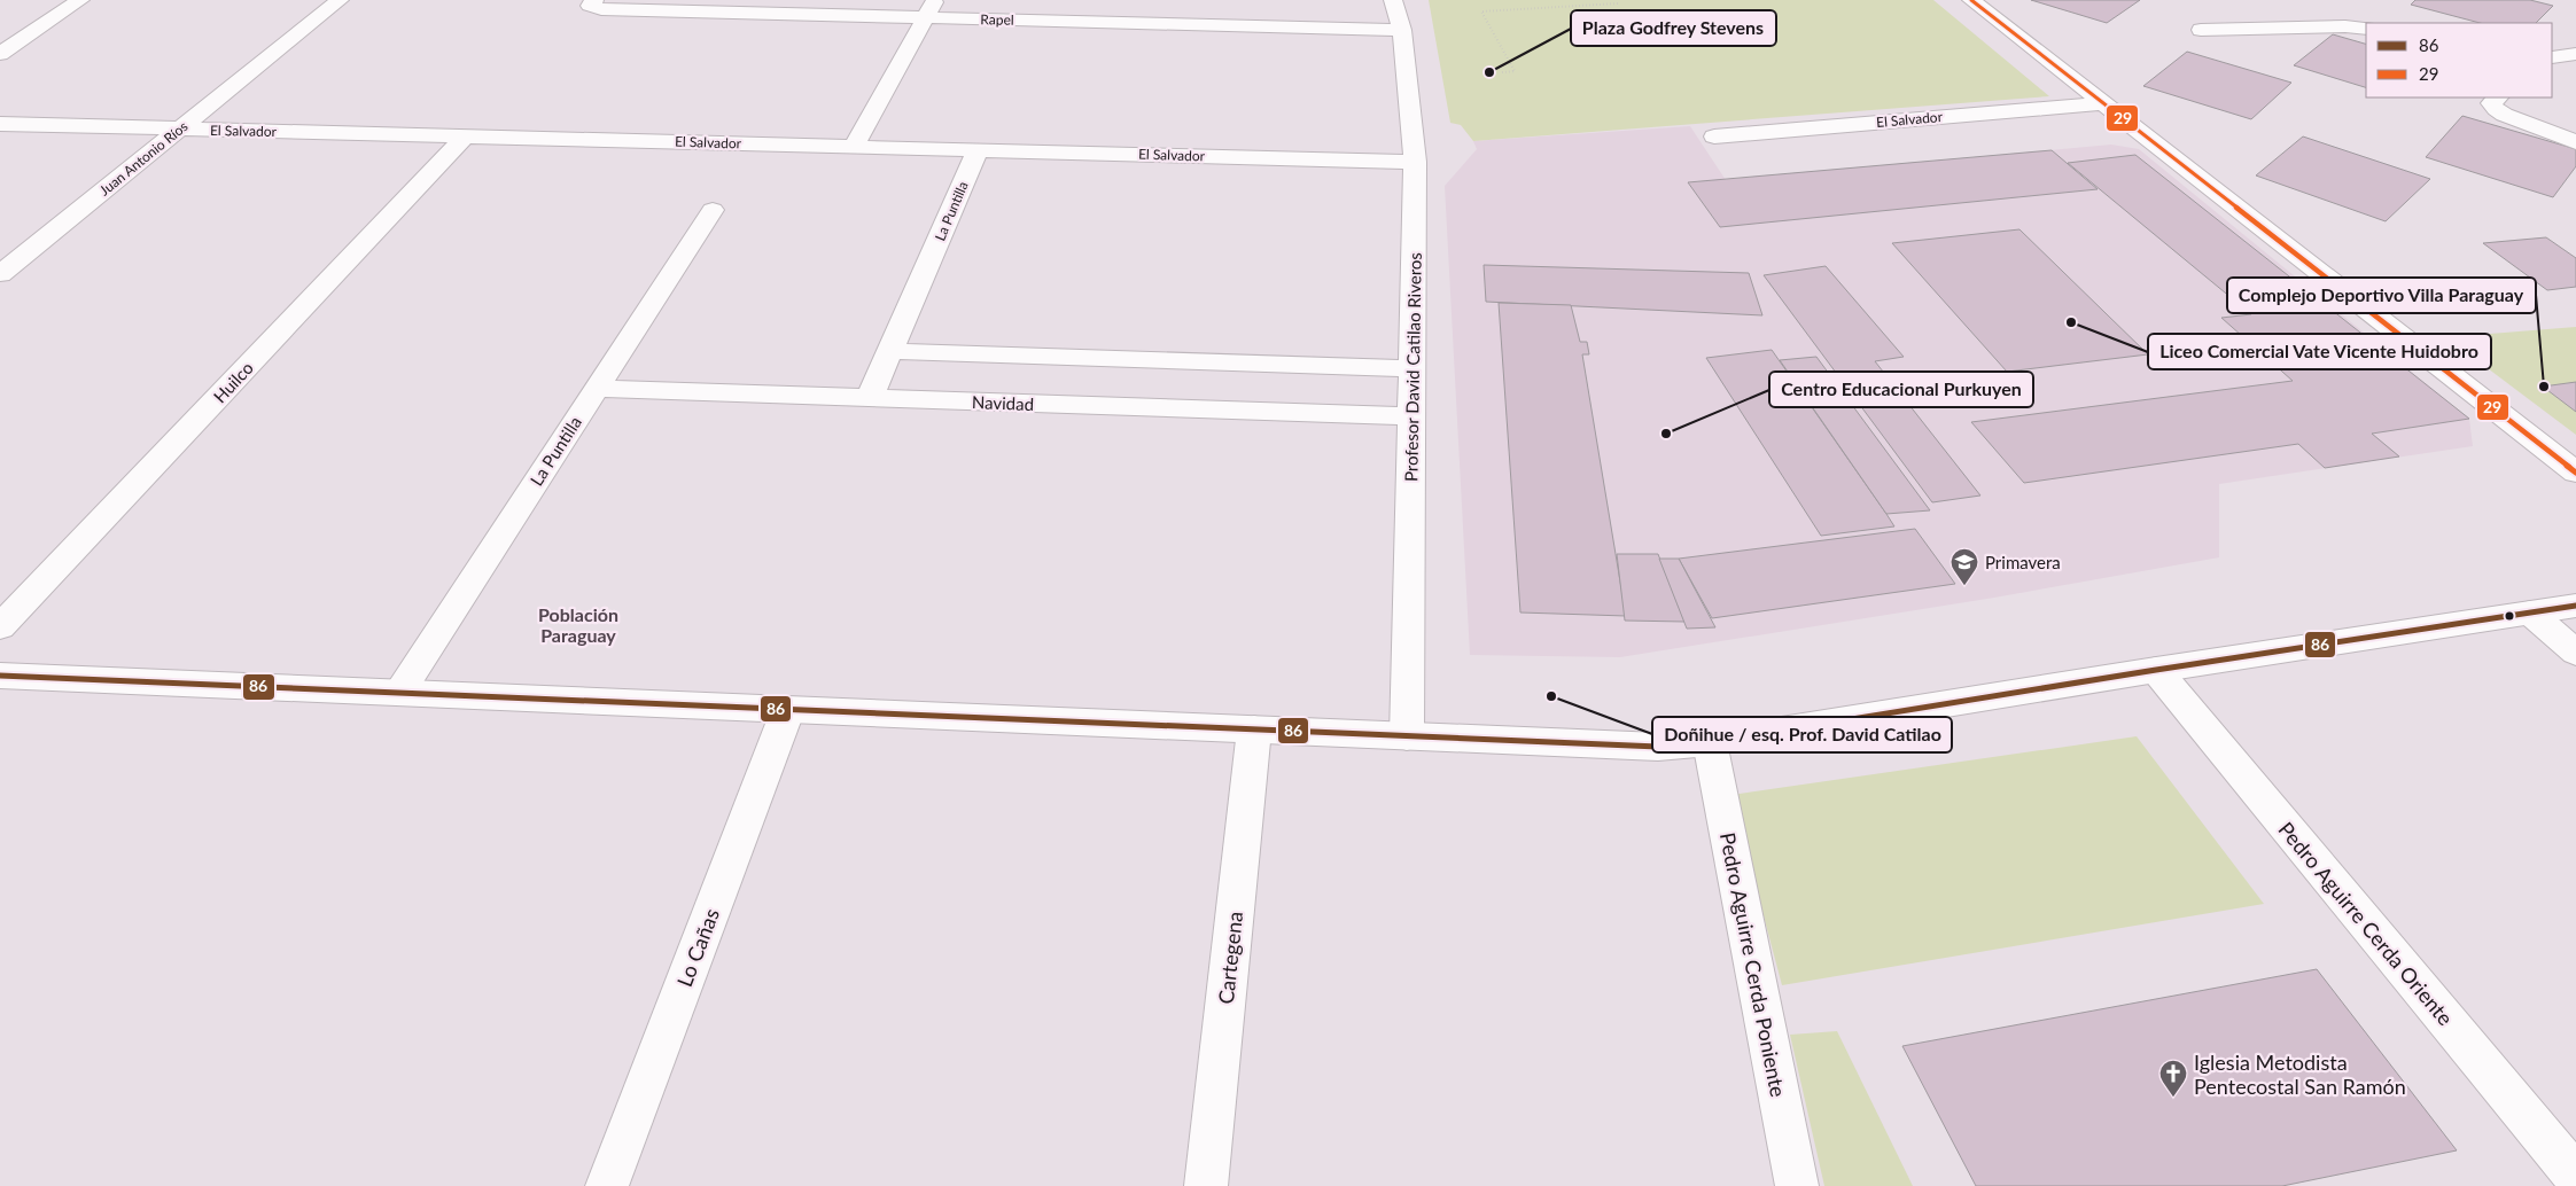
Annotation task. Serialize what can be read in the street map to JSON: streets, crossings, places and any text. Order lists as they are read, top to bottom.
{
  "streets": {
    "street": [
      "Rapel",
      "El Salvador",
      "Juan Antonio Ríos",
      "La Puntilla",
      "Profesor David Catilao Riveros",
      "Huilco",
      "Navidad",
      "Pedro Aguirre Cerda Oriente",
      "Lo Cañas",
      "Cartegena",
      "Pedro Aguirre Cerda Poniente"
    ]
  },
  "crossings": [
    ["Rapel", "Profesor David Catilao Riveros"],
    ["El Salvador", "Juan Antonio Ríos"],
    ["El Salvador", "La Puntilla"],
    ["El Salvador", "Profesor David Catilao Riveros"],
    ["El Salvador", "Huilco"],
    ["La Puntilla", "Navidad"],
    ["Profesor David Catilao Riveros", "Navidad"]
  ],
  "districts": ["Población Paraguay"],
  "places": {
    "other": [
      "Plaza Godfrey Stevens",
      "Liceo Comercial Vate Vicente Huidobro",
      "Complejo Deportivo Villa Paraguay",
      "Centro Educacional Purkuyen",
      "Doñihue / esq. Prof. David Catilao"
    ],
    "school or university": ["Primavera"],
    "church": ["Iglesia Metodista Pentecostal San Ramón"]
  },
  "lines": ["transit line 29", "transit line 86"],
  "legend": ["86", "29"]
}
